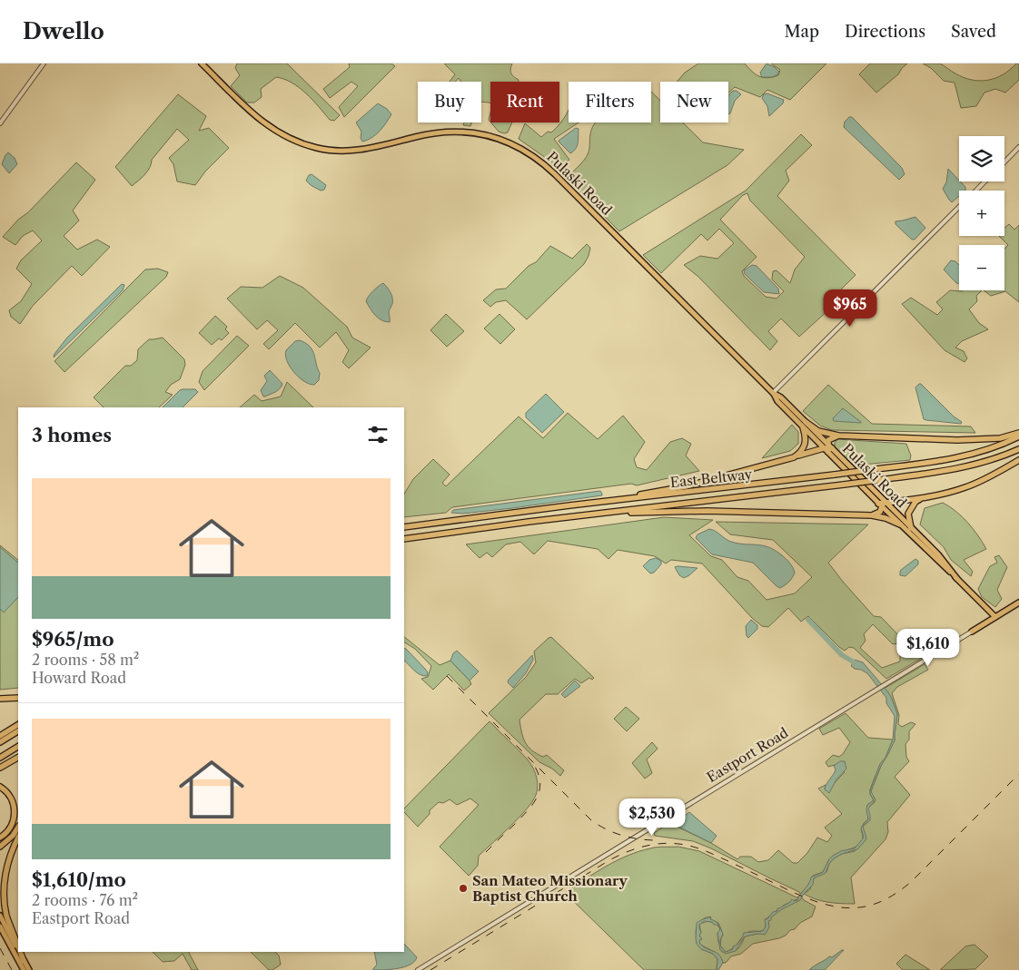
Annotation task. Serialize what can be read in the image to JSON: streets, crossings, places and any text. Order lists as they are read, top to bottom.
{
  "streets": {
    "highway": ["East Beltway"],
    "main road": ["Pulaski Road", "Eastport Road"]
  },
  "crossings": [
    ["Pulaski Road", "Eastport Road"]
  ],
  "places": ["San Mateo Missionary Baptist Church"],
  "page": {
    "header": "Dwello",
    "nav": ["Map", "Directions", "Saved"],
    "chip": [
      "Buy",
      "Rent",
      "Filters",
      "New"
    ],
    "map_buttons": ["+", "−"],
    "price": ["$965", "$1,610", "$2,530"],
    "heading": "3 homes",
    "list": [
      {
        "name": "$965/mo",
        "note": "2 rooms · 58 m² · Howard Road"
      },
      {
        "name": "$1,610/mo",
        "note": "2 rooms · 76 m² · Eastport Road"
      }
    ]
  }
}
